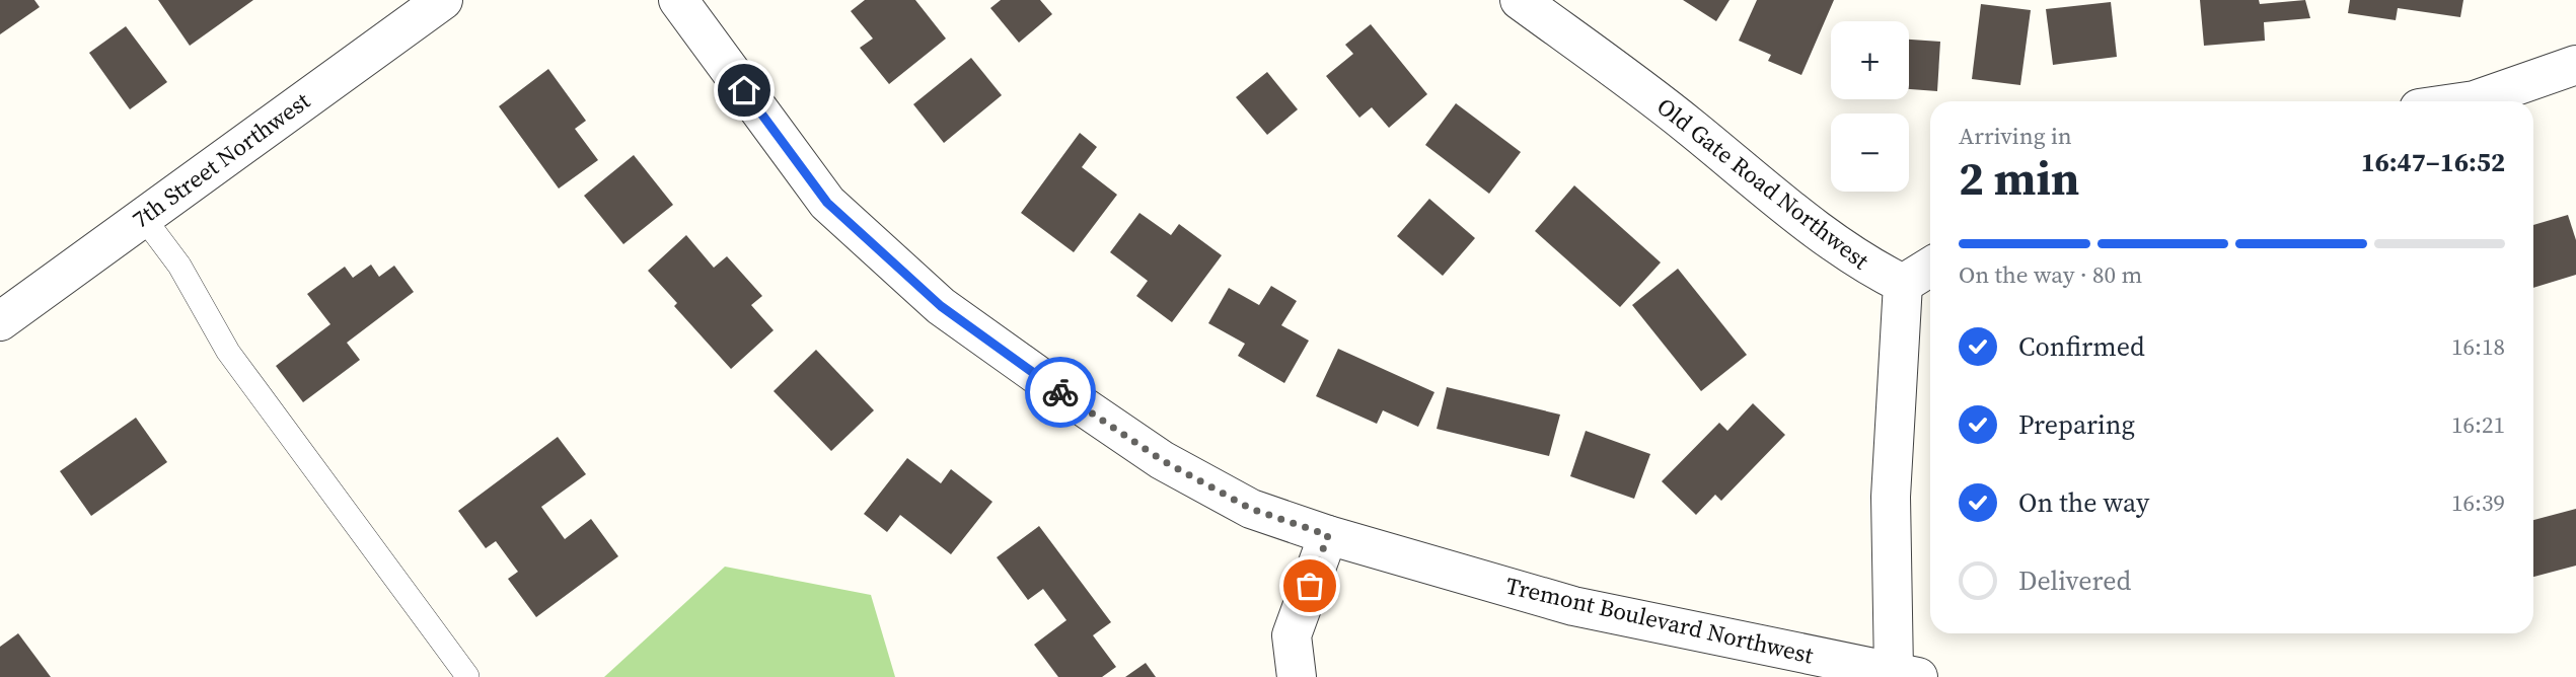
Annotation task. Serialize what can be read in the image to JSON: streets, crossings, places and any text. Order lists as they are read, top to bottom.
{
  "streets": {
    "street": ["7th Street Northwest", "Old Gate Road Northwest", "Tremont Boulevard Northwest"]
  },
  "page": {
    "map_buttons": ["+", "−"],
    "heading": ["2 min", "Arriving in", "16:47–16:52"],
    "bar": "On the way · 80 m",
    "list": [
      ["Confirmed", "16:18"],
      ["Preparing", "16:21"],
      ["On the way", "16:39"],
      "Delivered"
    ]
  }
}
